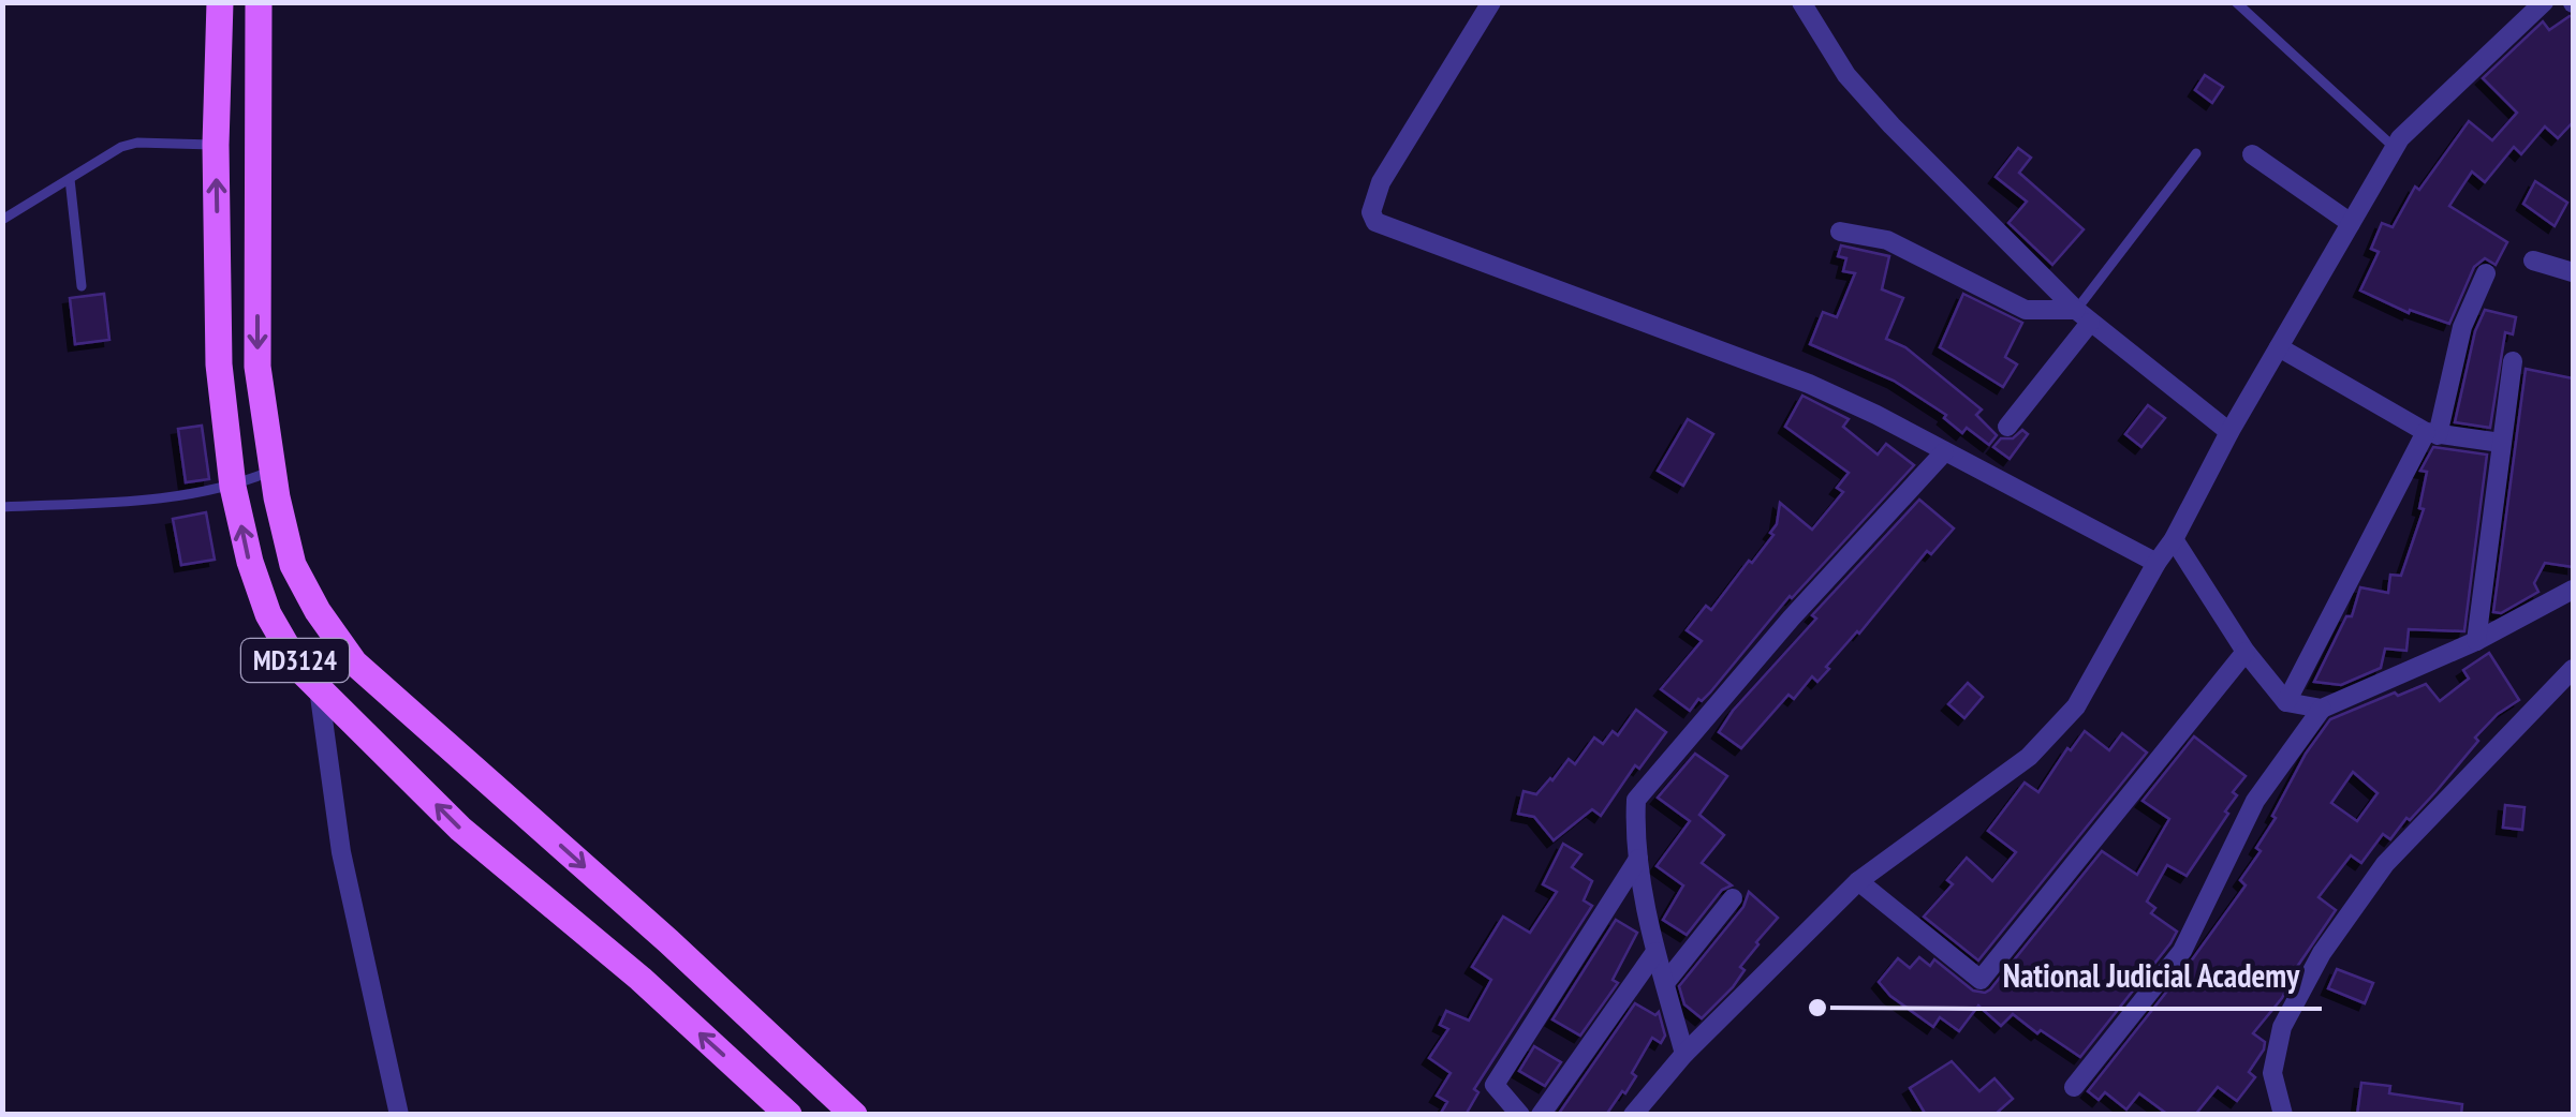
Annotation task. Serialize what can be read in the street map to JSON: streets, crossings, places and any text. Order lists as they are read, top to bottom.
{
  "streets": {
    "main road": ["MD3124"]
  },
  "places": ["National Judicial Academy"]
}
